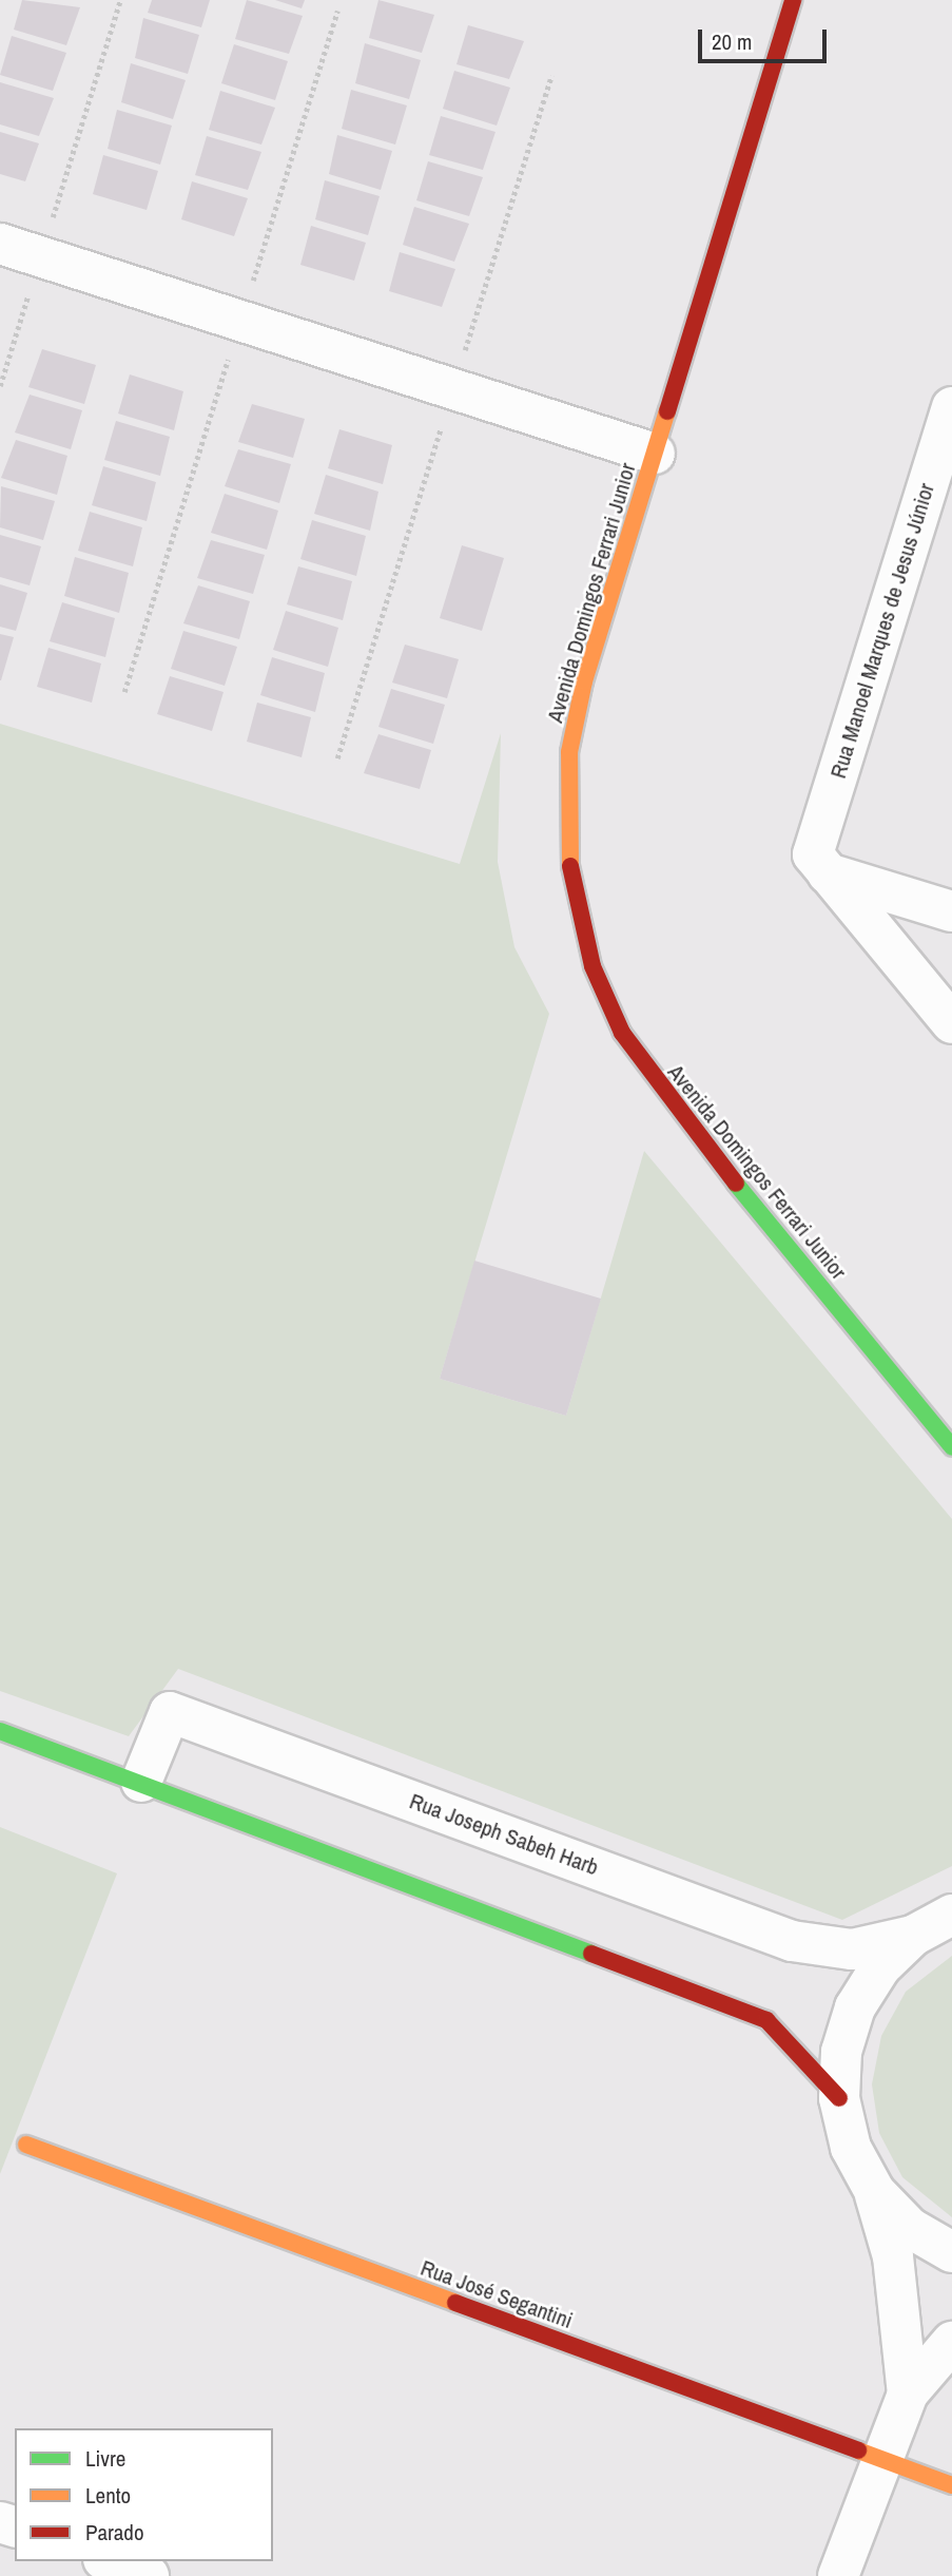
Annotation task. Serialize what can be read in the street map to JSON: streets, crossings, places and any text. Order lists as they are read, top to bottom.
{
  "streets": {
    "street": [
      "Avenida Domingos Ferrari Junior",
      "Rua Manoel Marques de Jesus Júnior",
      "Rua Joseph Sabeh Harb",
      "Rua José Segantini"
    ]
  },
  "legend": ["Livre", "Lento", "Parado"],
  "scale_bar": "20 m"
}
